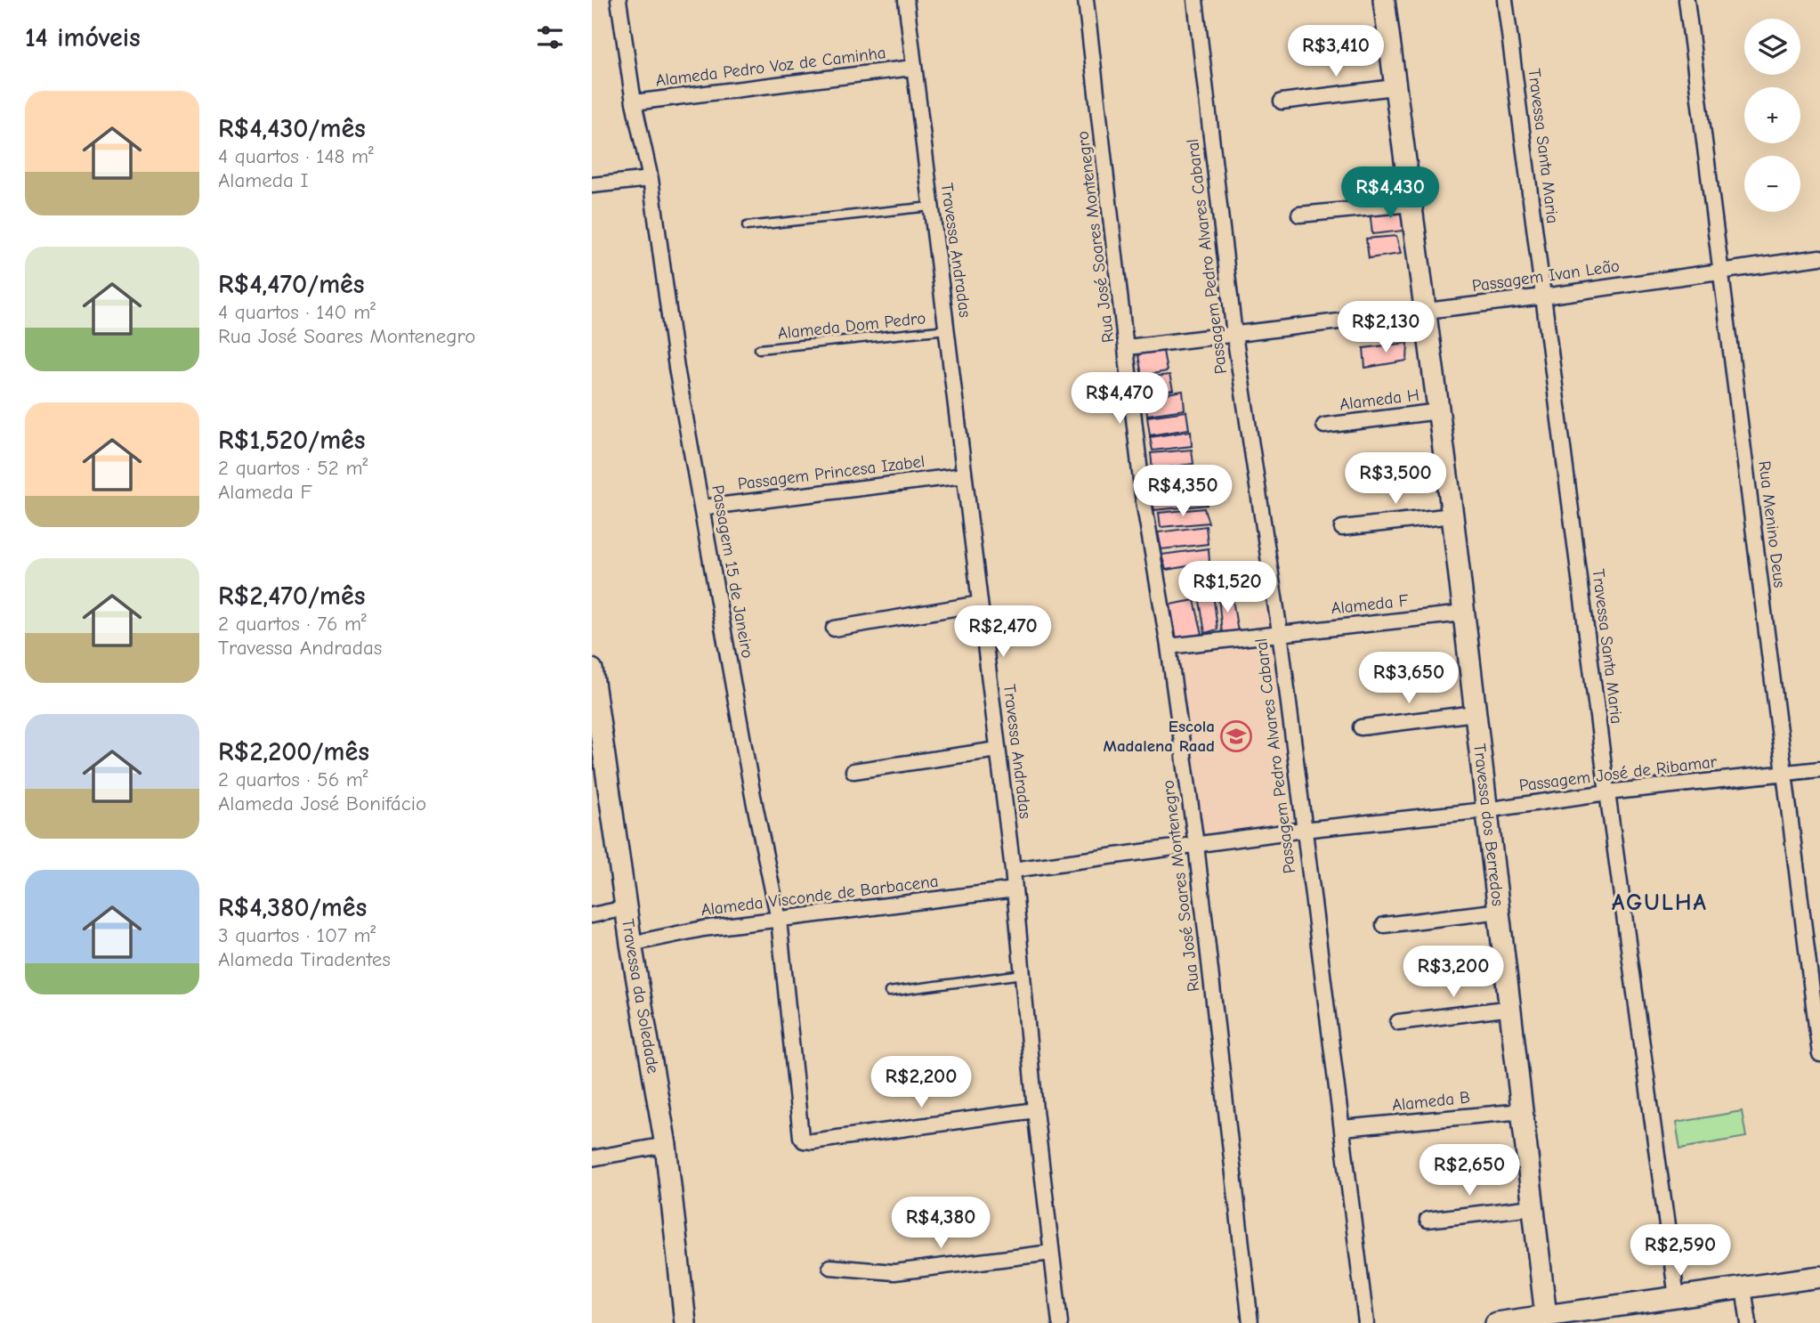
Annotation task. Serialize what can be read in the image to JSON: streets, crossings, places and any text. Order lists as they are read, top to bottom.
{
  "streets": {
    "street": [
      "Alameda Pedro Voz de Caminha",
      "Travessa Santa Maria",
      "Rua José Soares Montenegro",
      "Travessa Andradas",
      "Passagem Pedro Alvares Cabaral",
      "Passagem Ivan Leão",
      "Alameda H",
      "Passagem Princesa Izabel",
      "Rua Menino Deus",
      "Passagem 15 de Janeiro",
      "Alameda F",
      "Passagem José de Ribamar",
      "Travessa dos Berredos",
      "Alameda Visconde de Barbacena",
      "Travessa da Soledade",
      "Alameda B"
    ],
    "lane": ["Alameda Dom Pedro"]
  },
  "crossings": [
    ["Alameda Pedro Voz de Caminha", "Travessa Andradas"],
    ["Alameda Pedro Voz de Caminha", "Passagem 15 de Janeiro"],
    ["Travessa Santa Maria", "Passagem Ivan Leão"],
    ["Travessa Santa Maria", "Passagem José de Ribamar"],
    ["Rua José Soares Montenegro", "Passagem Ivan Leão"],
    ["Rua José Soares Montenegro", "Alameda F"],
    ["Rua José Soares Montenegro", "Passagem José de Ribamar"],
    ["Travessa Andradas", "Alameda Dom Pedro"],
    ["Travessa Andradas", "Passagem Princesa Izabel"],
    ["Travessa Andradas", "Passagem 15 de Janeiro"],
    ["Travessa Andradas", "Passagem José de Ribamar"],
    ["Travessa Andradas", "Alameda Visconde de Barbacena"],
    ["Passagem Pedro Alvares Cabaral", "Passagem Ivan Leão"],
    ["Passagem Pedro Alvares Cabaral", "Alameda F"],
    ["Passagem Pedro Alvares Cabaral", "Passagem José de Ribamar"],
    ["Passagem Pedro Alvares Cabaral", "Alameda B"],
    ["Passagem Ivan Leão", "Rua Menino Deus"],
    ["Passagem Ivan Leão", "Travessa dos Berredos"],
    ["Alameda H", "Travessa dos Berredos"],
    ["Passagem Princesa Izabel", "Passagem 15 de Janeiro"],
    ["Rua Menino Deus", "Passagem José de Ribamar"],
    ["Passagem 15 de Janeiro", "Alameda Visconde de Barbacena"],
    ["Alameda F", "Travessa dos Berredos"],
    ["Passagem José de Ribamar", "Travessa dos Berredos"],
    ["Travessa dos Berredos", "Alameda B"],
    ["Alameda Visconde de Barbacena", "Travessa da Soledade"]
  ],
  "districts": ["AGULHA"],
  "places": {
    "school or university": ["Escola Madalena Raad"]
  },
  "page": {
    "heading": "14 imóveis",
    "map_buttons": ["+", "−"],
    "price": [
      "R$3,410",
      "R$4,430",
      "R$2,130",
      "R$4,470",
      "R$3,500",
      "R$4,350",
      "R$1,520",
      "R$2,470",
      "R$3,650",
      "R$3,200",
      "R$2,200",
      "R$2,650",
      "R$4,380",
      "R$2,590"
    ],
    "list": [
      {
        "name": "R$4,430/mês",
        "note": "4 quartos · 148 m² · Alameda I"
      },
      {
        "name": "R$4,470/mês",
        "note": "4 quartos · 140 m² · Rua José Soares Montenegro"
      },
      {
        "name": "R$1,520/mês",
        "note": "2 quartos · 52 m² · Alameda F"
      },
      {
        "name": "R$2,470/mês",
        "note": "2 quartos · 76 m² · Travessa Andradas"
      },
      {
        "name": "R$2,200/mês",
        "note": "2 quartos · 56 m² · Alameda José Bonifácio"
      },
      {
        "name": "R$4,380/mês",
        "note": "3 quartos · 107 m² · Alameda Tiradentes"
      }
    ]
  }
}
